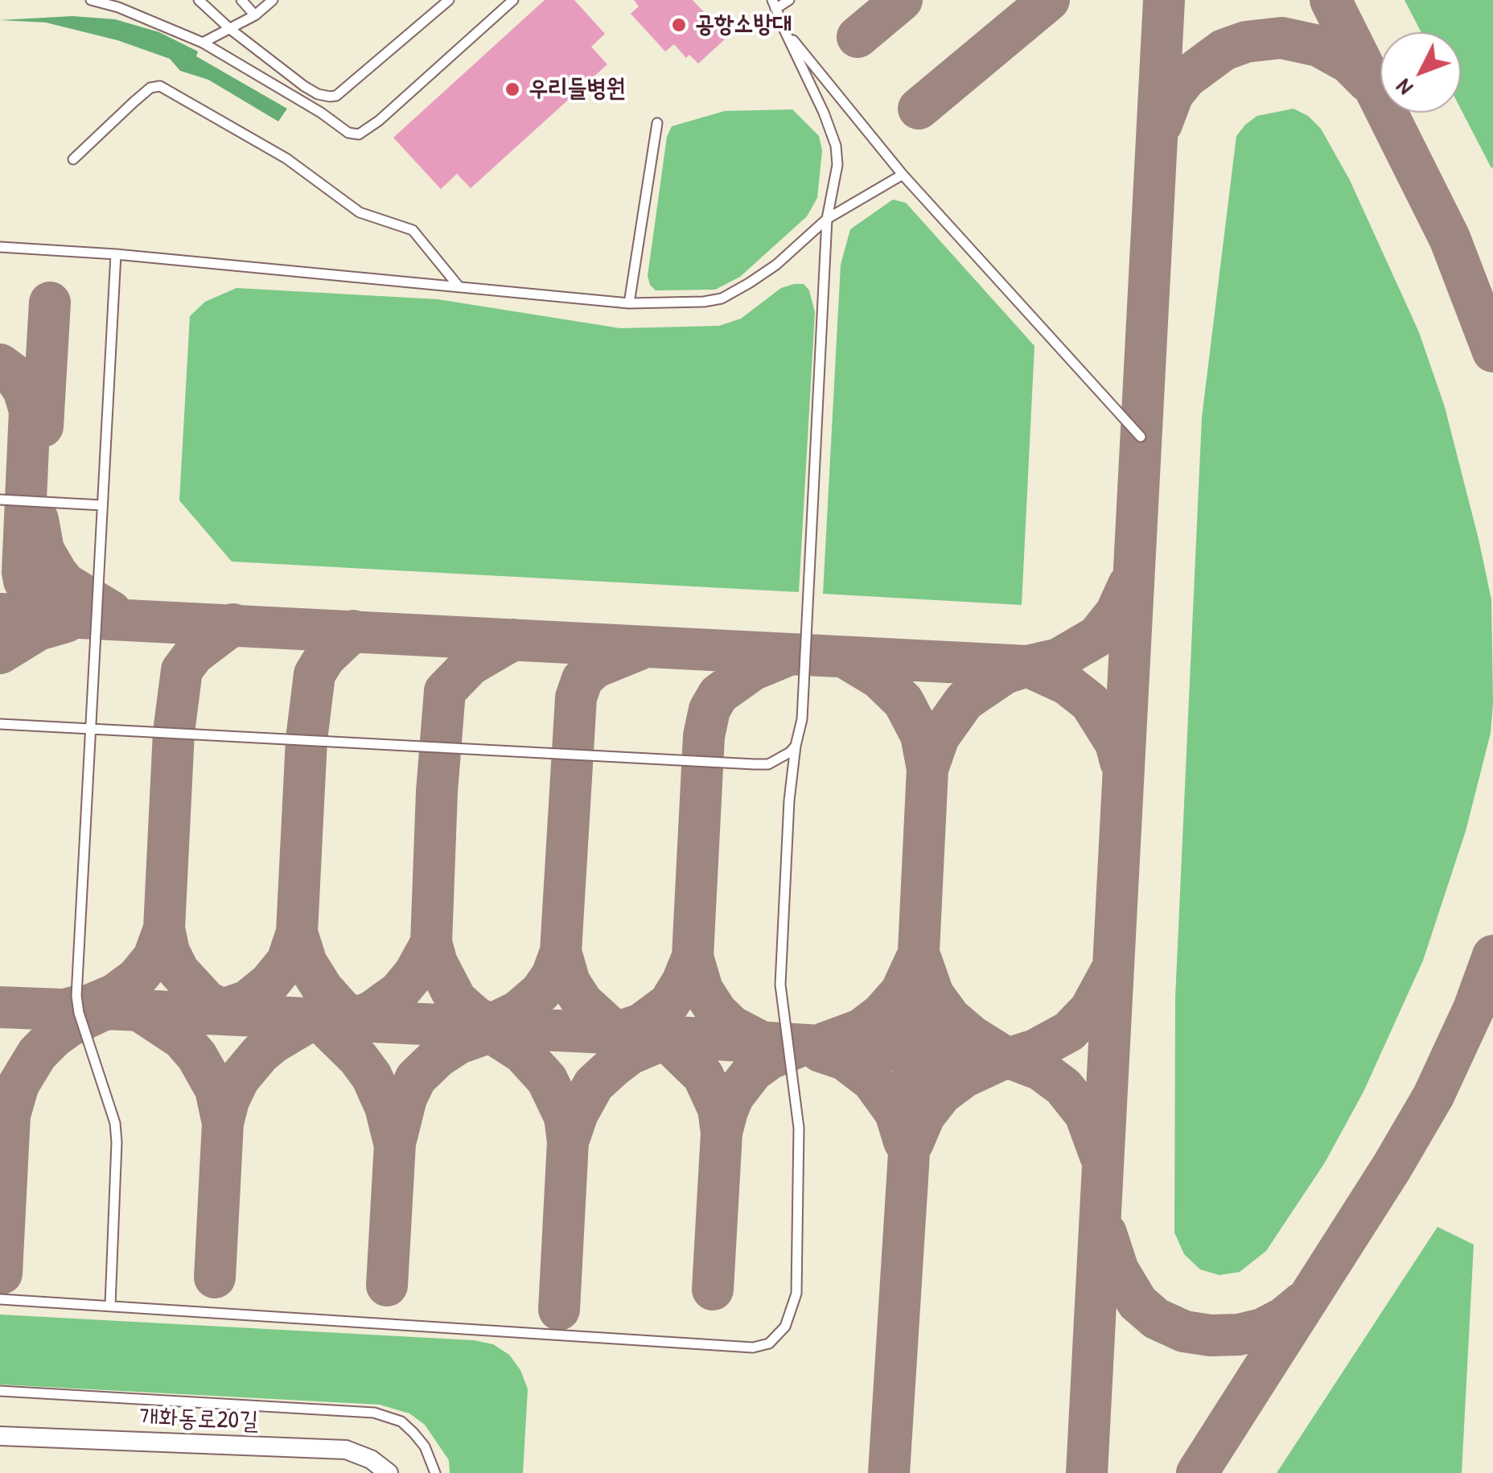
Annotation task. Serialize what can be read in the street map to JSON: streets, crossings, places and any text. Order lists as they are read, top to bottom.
{
  "streets": {
    "street": ["개화동로20길"]
  },
  "places": ["공항소방대", "우리들병원"],
  "north": "bottom left"
}
